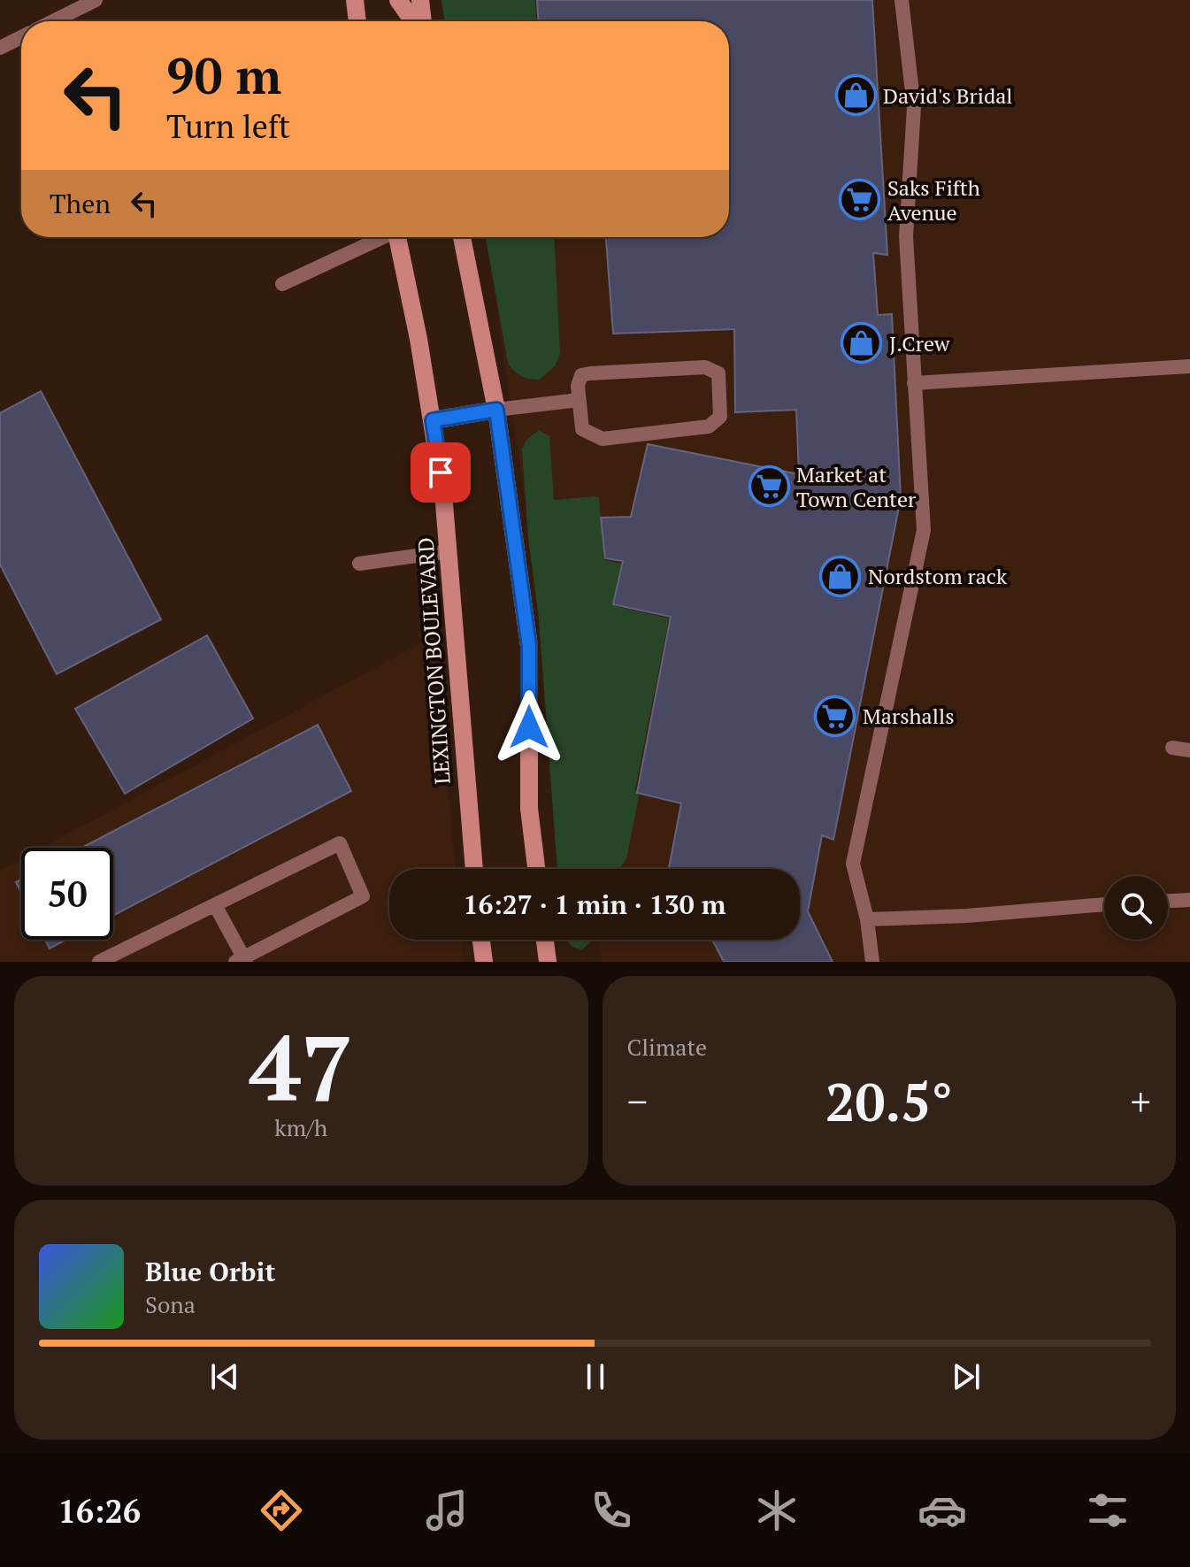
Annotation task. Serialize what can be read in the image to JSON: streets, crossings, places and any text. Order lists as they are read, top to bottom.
{
  "streets": {
    "main road": ["LEXINGTON BOULEVARD"]
  },
  "places": {
    "shop": ["David's Bridal", "J.Crew", "Nordstom rack"],
    "supermarket": ["Saks Fifth Avenue", "Market at Town Center", "Marshalls"]
  },
  "page": {
    "turn": ["90 m", "Turn left"],
    "then": "Then",
    "limit": "50",
    "trip": "16:27 · 1 min · 130 m",
    "tile": [
      ["47", "km/h"],
      "Climate"
    ],
    "heat": ["−", "20.5°", "+"],
    "song": ["Blue Orbit", "Sona"],
    "tabs": "16:26"
  }
}
